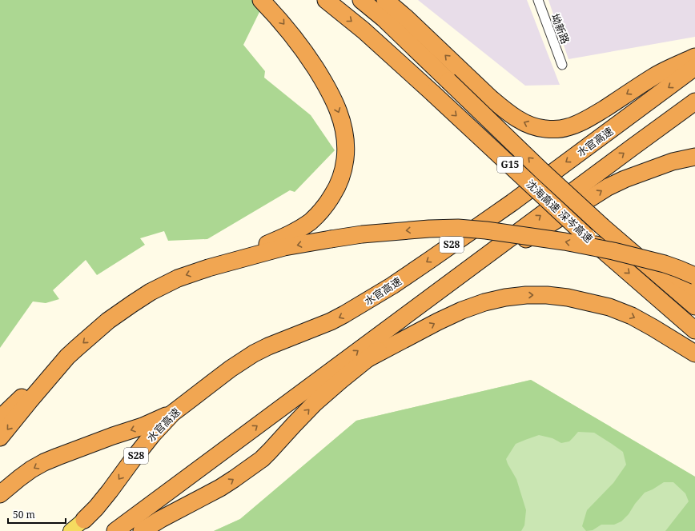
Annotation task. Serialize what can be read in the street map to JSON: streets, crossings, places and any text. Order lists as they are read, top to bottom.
{
  "streets": {
    "highway": [
      "水官高速",
      "G15",
      "沈海高速 深岑高速",
      "S28"
    ],
    "street": ["坳新路"]
  },
  "scale_bar": "50 m"
}
